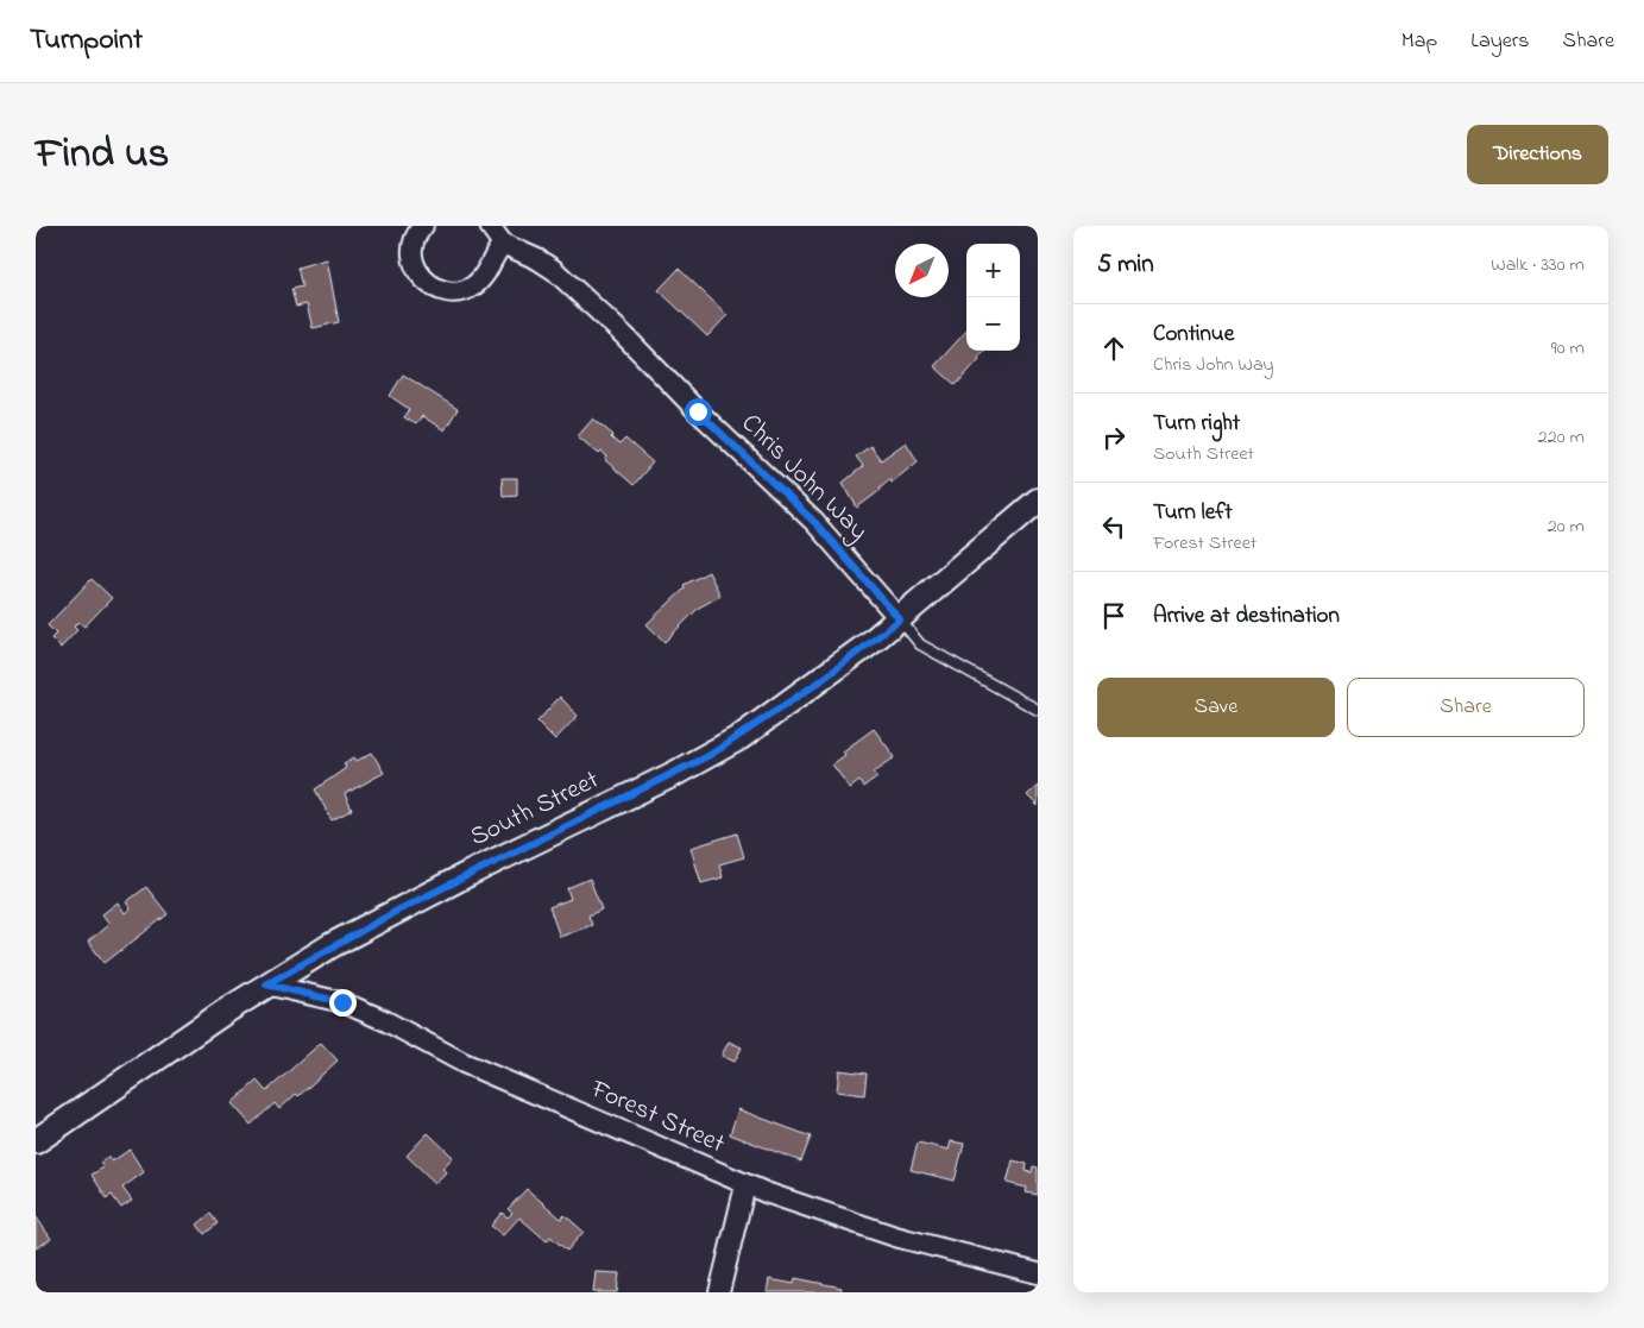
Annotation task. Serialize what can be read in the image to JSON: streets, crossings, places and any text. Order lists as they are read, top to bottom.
{
  "streets": {
    "street": ["Chris John Way", "South Street", "Forest Street"]
  },
  "crossings": [
    ["Chris John Way", "South Street"],
    ["South Street", "Forest Street"]
  ],
  "north": "bottom left",
  "page": {
    "header": "Turnpoint",
    "nav": ["Map", "Layers", "Share"],
    "title": "Find us",
    "buttons": [
      "Directions",
      ["Save", "Share"]
    ],
    "heading": ["5 min", "Walk · 330 m"],
    "map_buttons": ["+", "−"],
    "list": [
      ["Continue", "Chris John Way", "90 m"],
      ["Turn right", "South Street", "220 m"],
      ["Turn left", "Forest Street", "20 m"],
      "Arrive at destination"
    ]
  }
}
